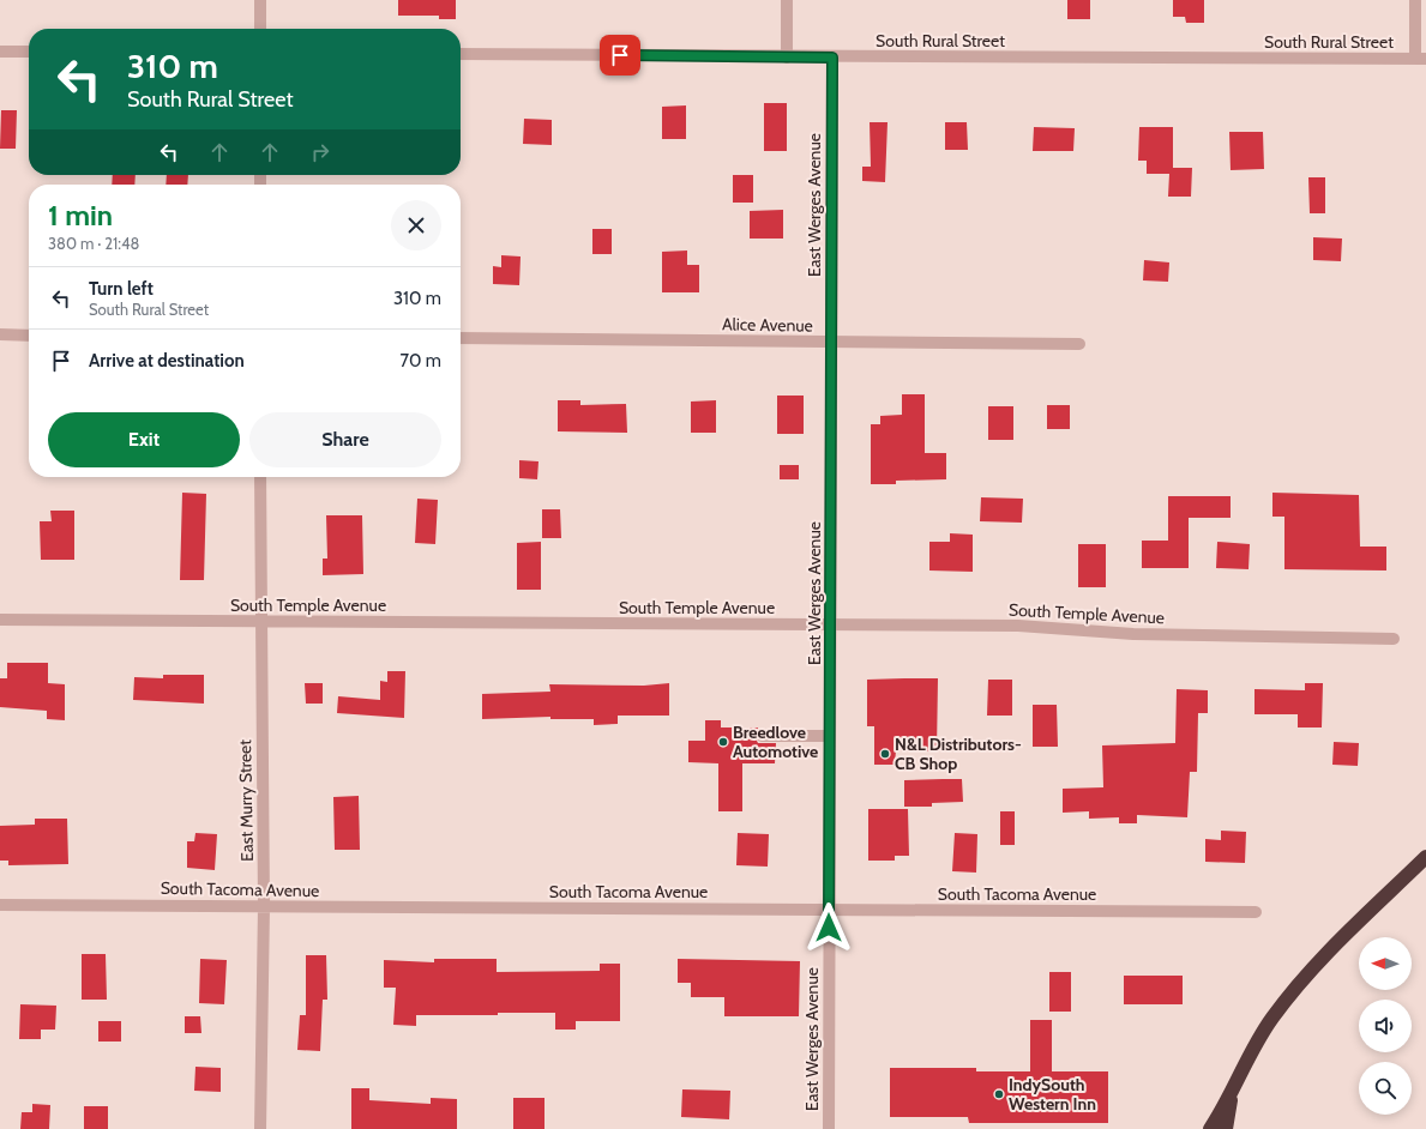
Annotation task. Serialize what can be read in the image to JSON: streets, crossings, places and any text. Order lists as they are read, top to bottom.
{
  "streets": {
    "street": [
      "South Rural Street",
      "East Werges Avenue",
      "Alice Avenue",
      "South Temple Avenue",
      "East Murry Street",
      "South Tacoma Avenue"
    ]
  },
  "crossings": [
    ["South Rural Street", "East Werges Avenue"],
    ["East Werges Avenue", "Alice Avenue"],
    ["East Werges Avenue", "South Temple Avenue"],
    ["East Werges Avenue", "South Tacoma Avenue"],
    ["South Temple Avenue", "East Murry Street"],
    ["East Murry Street", "South Tacoma Avenue"]
  ],
  "places": ["Breedlove Automotive", "N&L Distributors- CB Shop", "IndySouth Western Inn"],
  "north": "left",
  "page": {
    "turn": ["310 m", "South Rural Street"],
    "heading": ["1 min", "380 m · 21:48"],
    "list": [
      {
        "name": "Turn left",
        "note": "South Rural Street",
        "value": "310 m"
      },
      {
        "name": "Arrive at destination",
        "value": "70 m"
      }
    ],
    "buttons": ["Exit", "Share"]
  }
}
